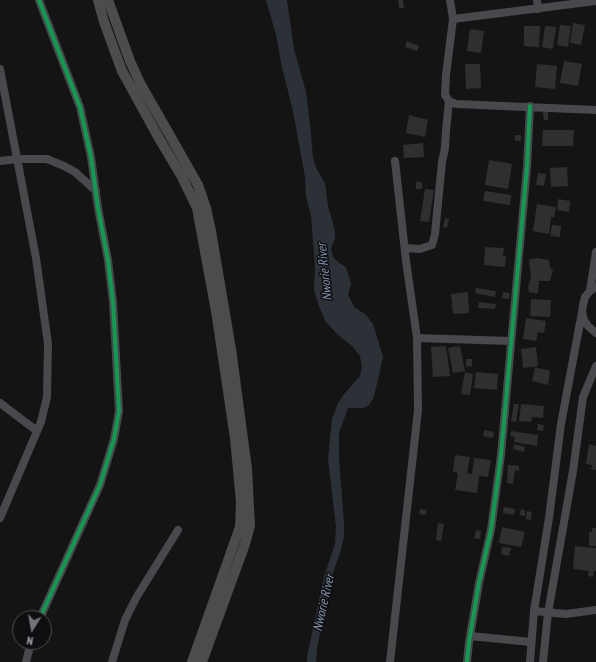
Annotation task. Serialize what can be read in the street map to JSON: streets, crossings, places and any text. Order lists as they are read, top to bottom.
{
  "water": ["Nworie River"],
  "north": "bottom"
}
